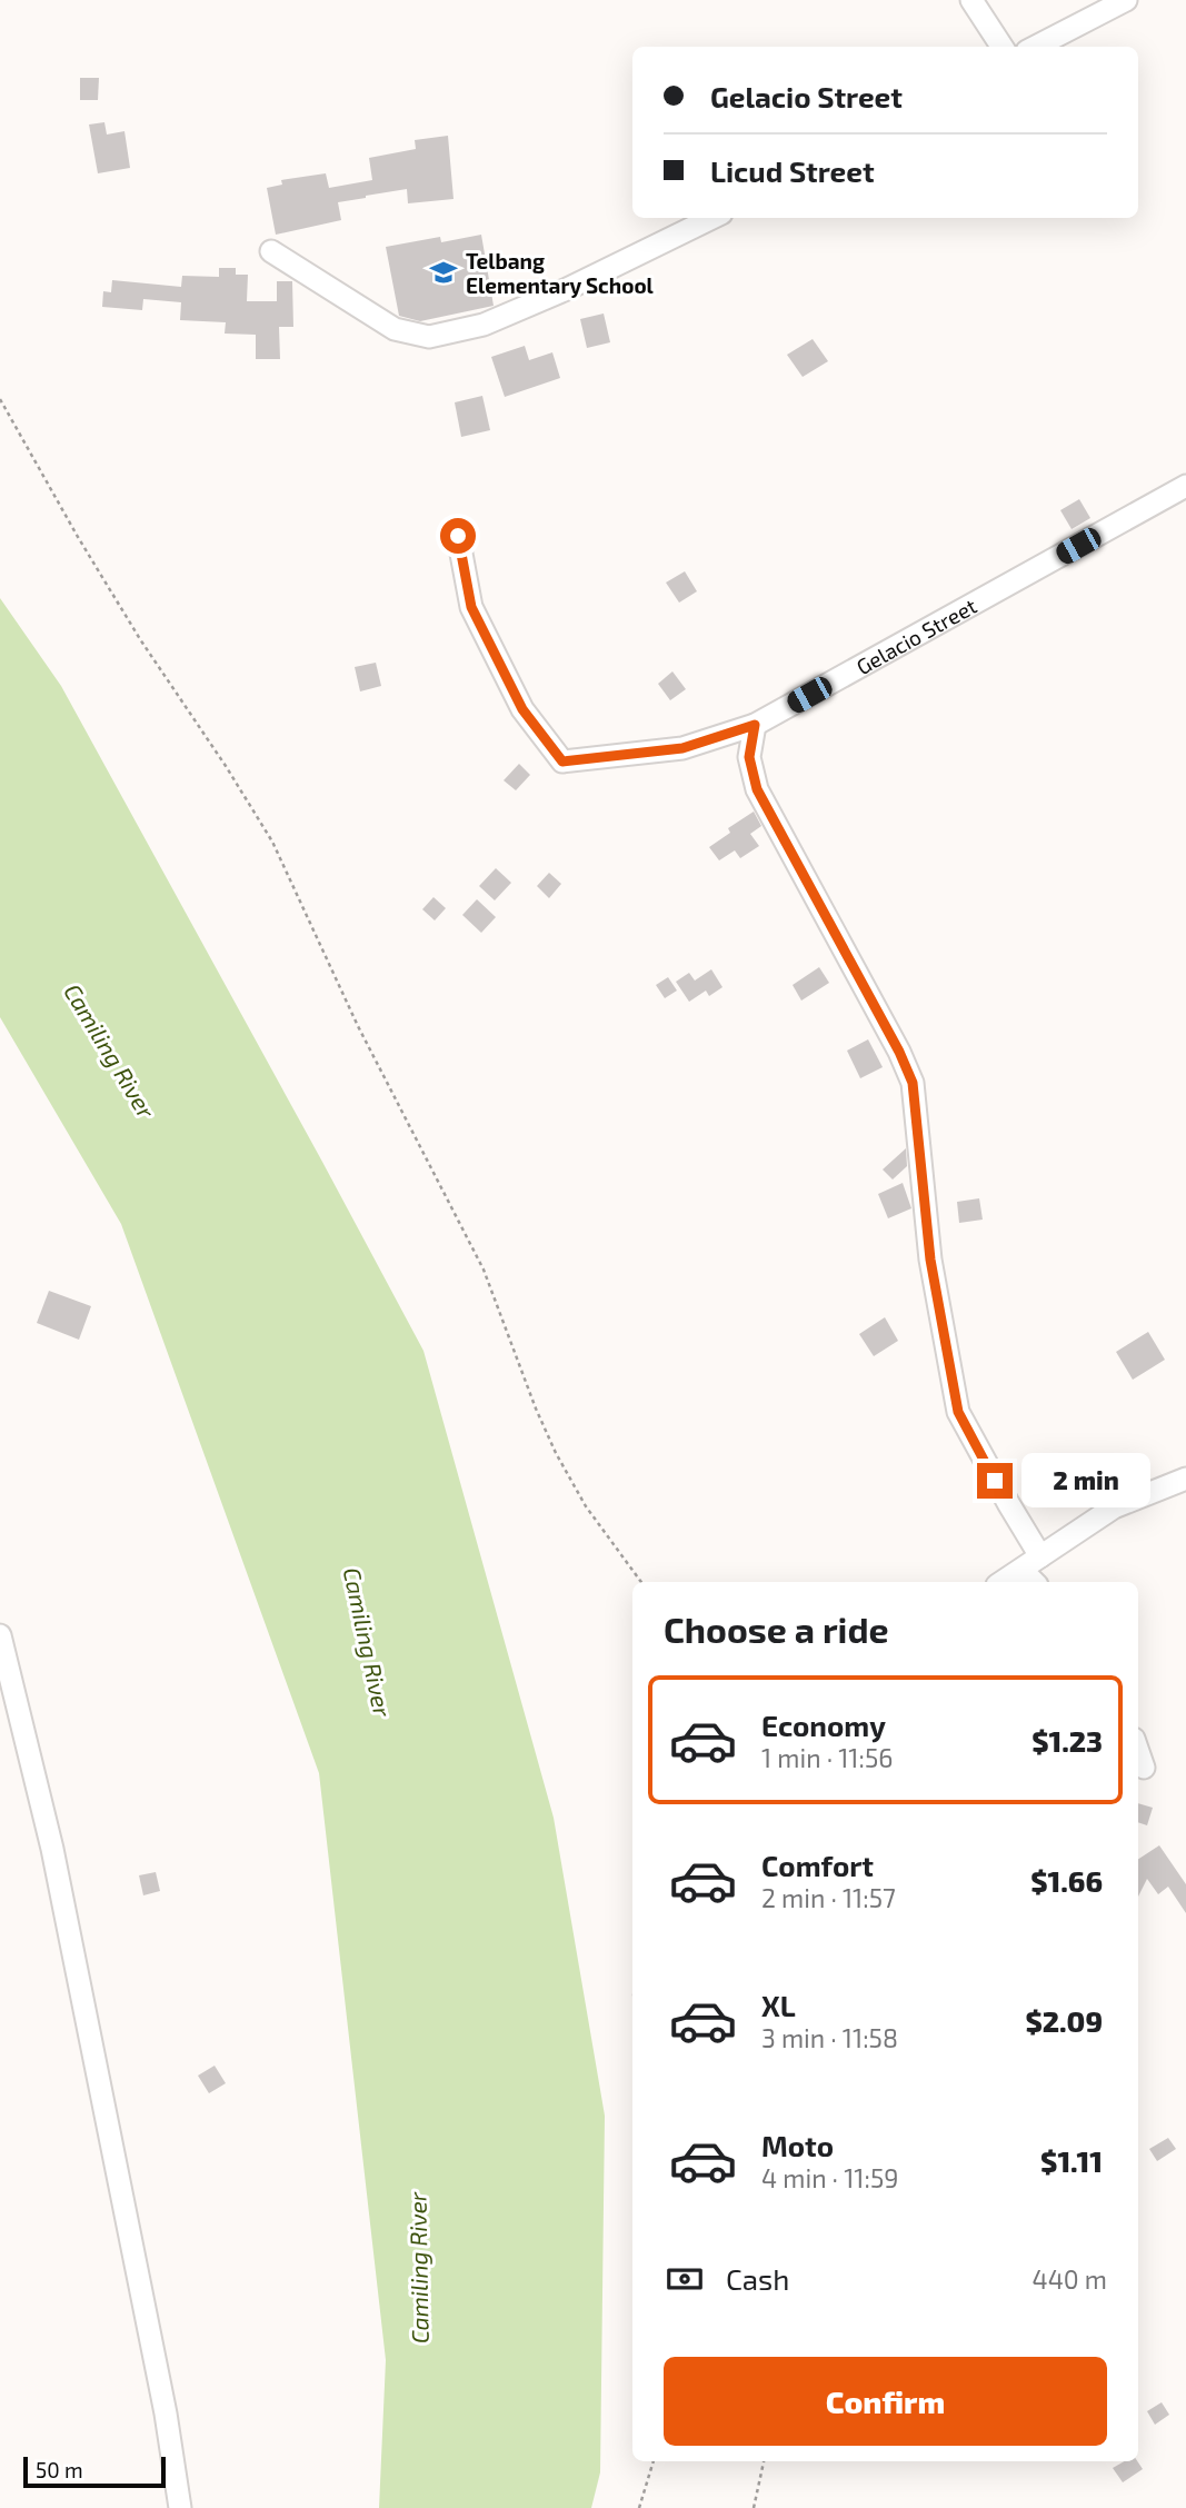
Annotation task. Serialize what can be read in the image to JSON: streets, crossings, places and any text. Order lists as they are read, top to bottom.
{
  "streets": {
    "street": ["Gelacio Street"]
  },
  "water": ["Camiling River"],
  "places": {
    "school or university": ["Telbang Elementary School"]
  },
  "scale_bar": "50 m",
  "page": {
    "banner": ["Gelacio Street", "Licud Street"],
    "bubble": "2 min",
    "heading": "Choose a ride",
    "list": [
      {
        "name": "Economy",
        "note": "1 min · 11:56",
        "value": "$1.23"
      },
      {
        "name": "Comfort",
        "note": "2 min · 11:57",
        "value": "$1.66"
      },
      {
        "name": "XL",
        "note": "3 min · 11:58",
        "value": "$2.09"
      },
      {
        "name": "Moto",
        "note": "4 min · 11:59",
        "value": "$1.11"
      }
    ],
    "pay": ["Cash", "440 m"],
    "buttons": "Confirm",
    "scale": "50 m"
  }
}
